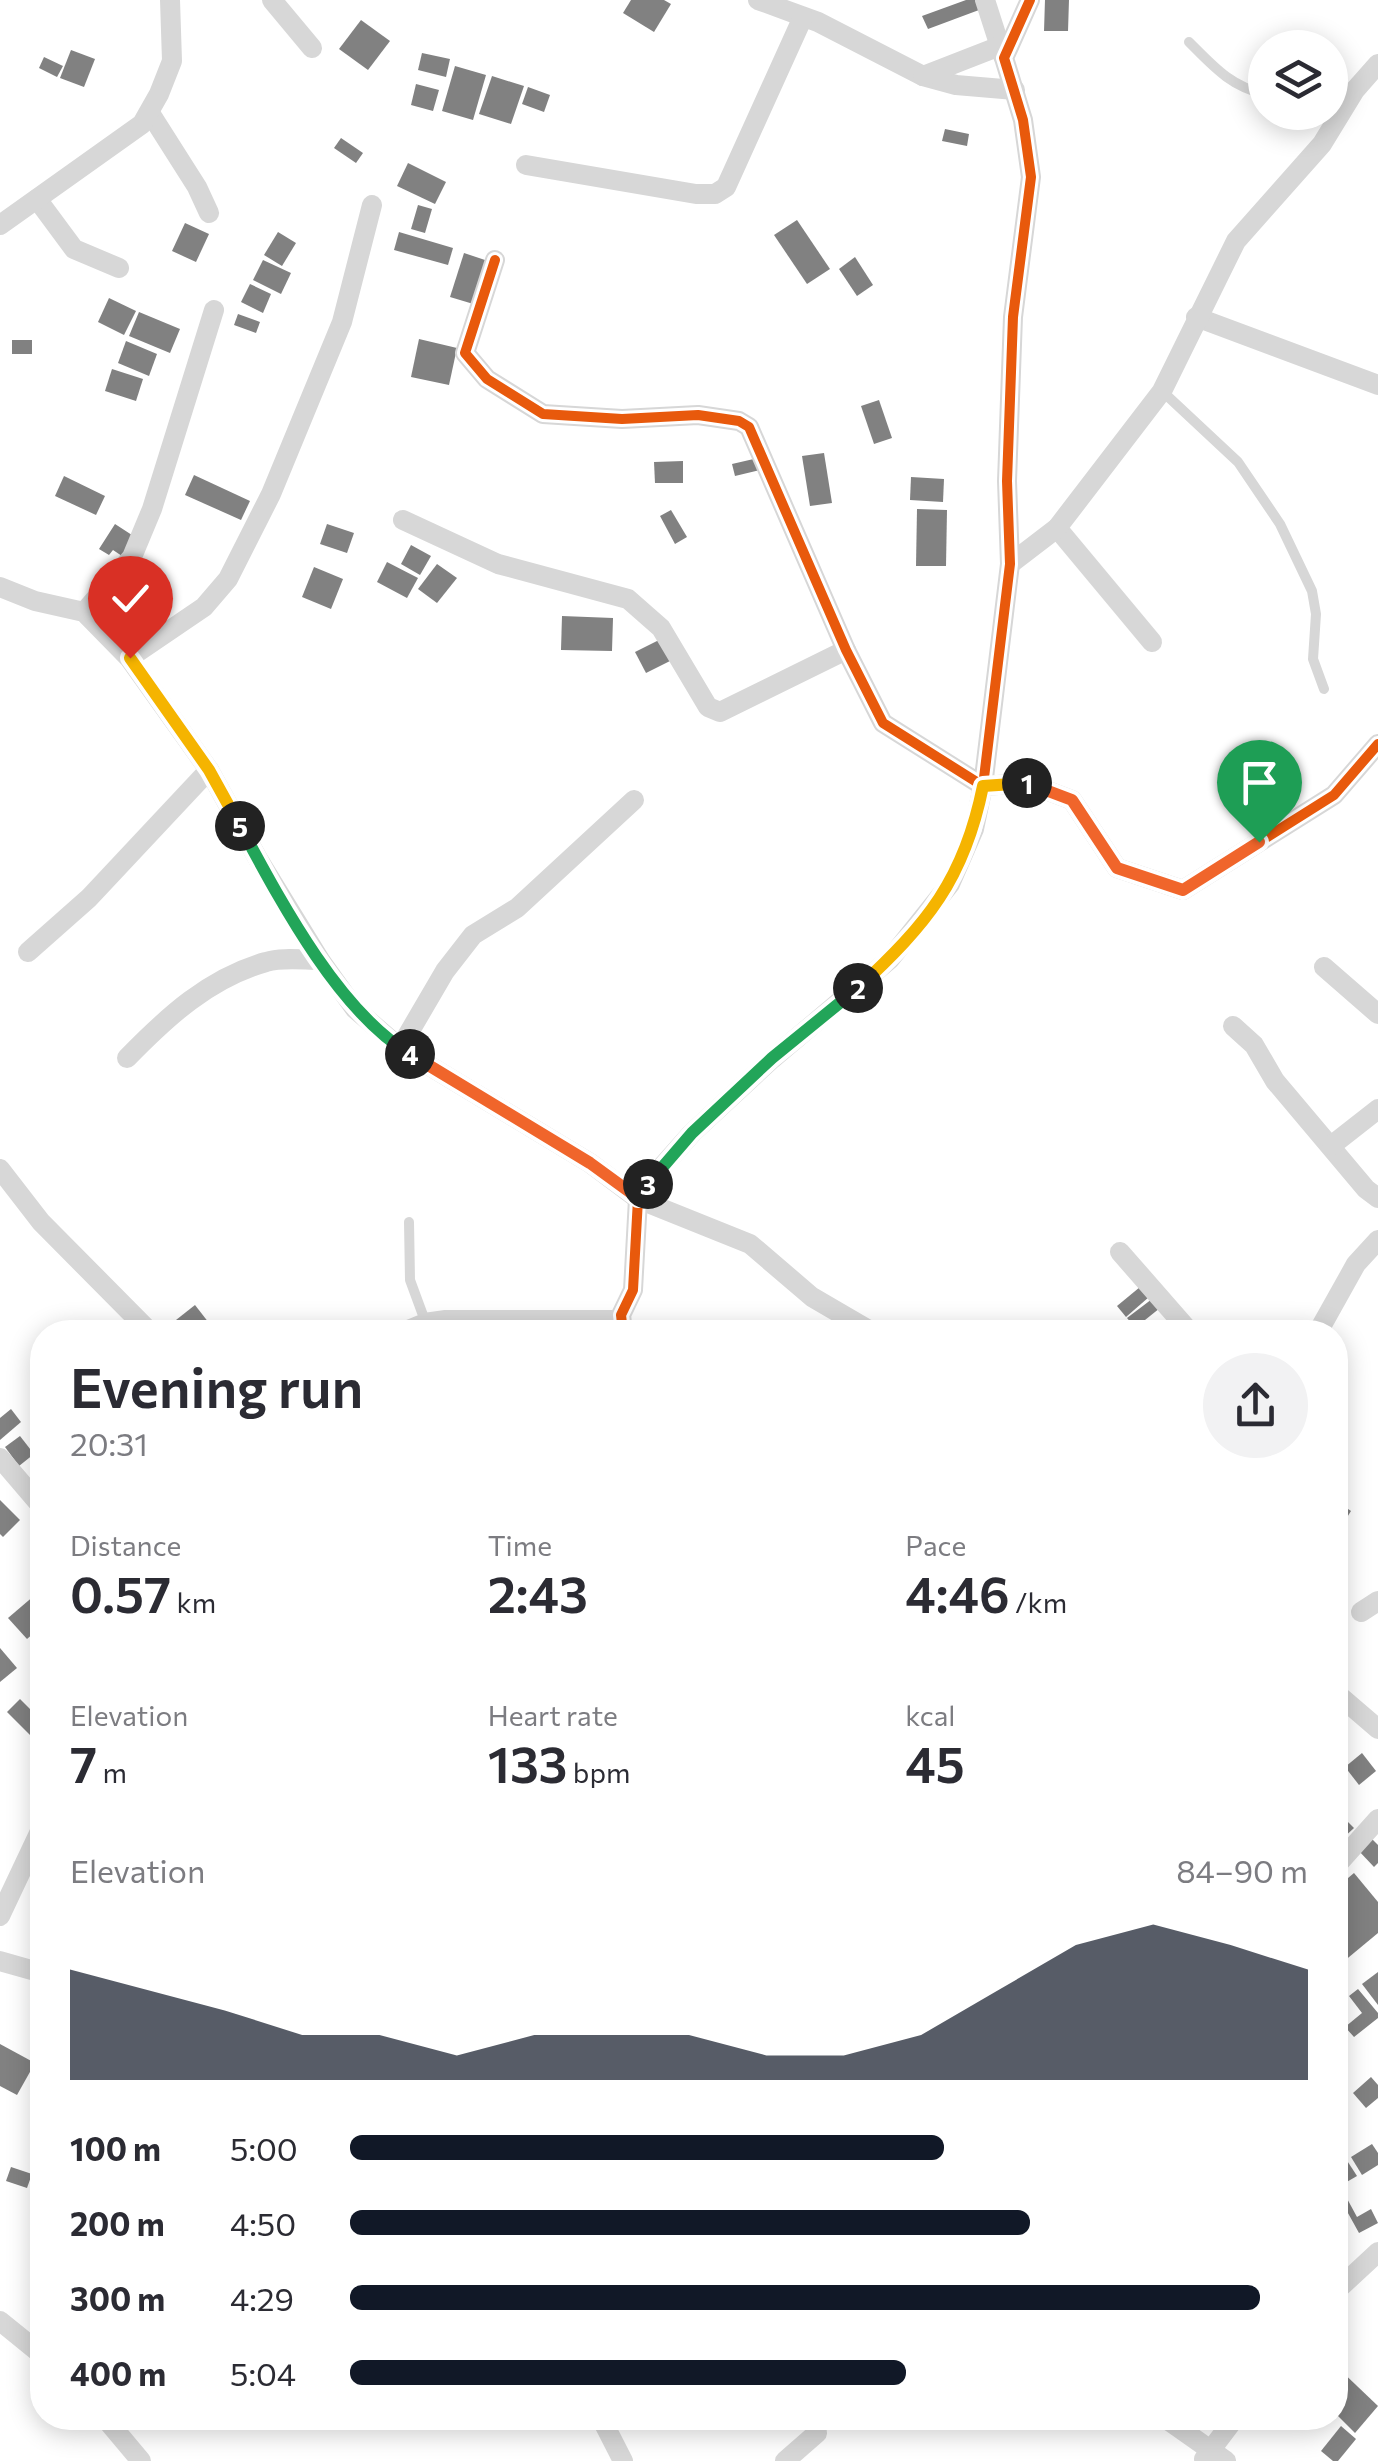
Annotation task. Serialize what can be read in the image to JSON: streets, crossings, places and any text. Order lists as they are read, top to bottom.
{
  "page": {
    "pins": [
      "1",
      "5",
      "2",
      "4",
      "3"
    ],
    "heading": ["Evening run", "20:31"],
    "stats": [
      ["Distance", "0.57 km"],
      ["Time", "2:43"],
      ["Pace", "4:46 /km"],
      ["Elevation", "7 m"],
      ["Heart rate", "133 bpm"],
      ["kcal", "45"]
    ],
    "chart": ["Elevation", "84–90 m"],
    "list": [
      {
        "name": "100 m",
        "note": "5:00"
      },
      {
        "name": "200 m",
        "note": "4:50"
      },
      {
        "name": "300 m",
        "note": "4:29"
      },
      {
        "name": "400 m",
        "note": "5:04"
      }
    ]
  }
}
